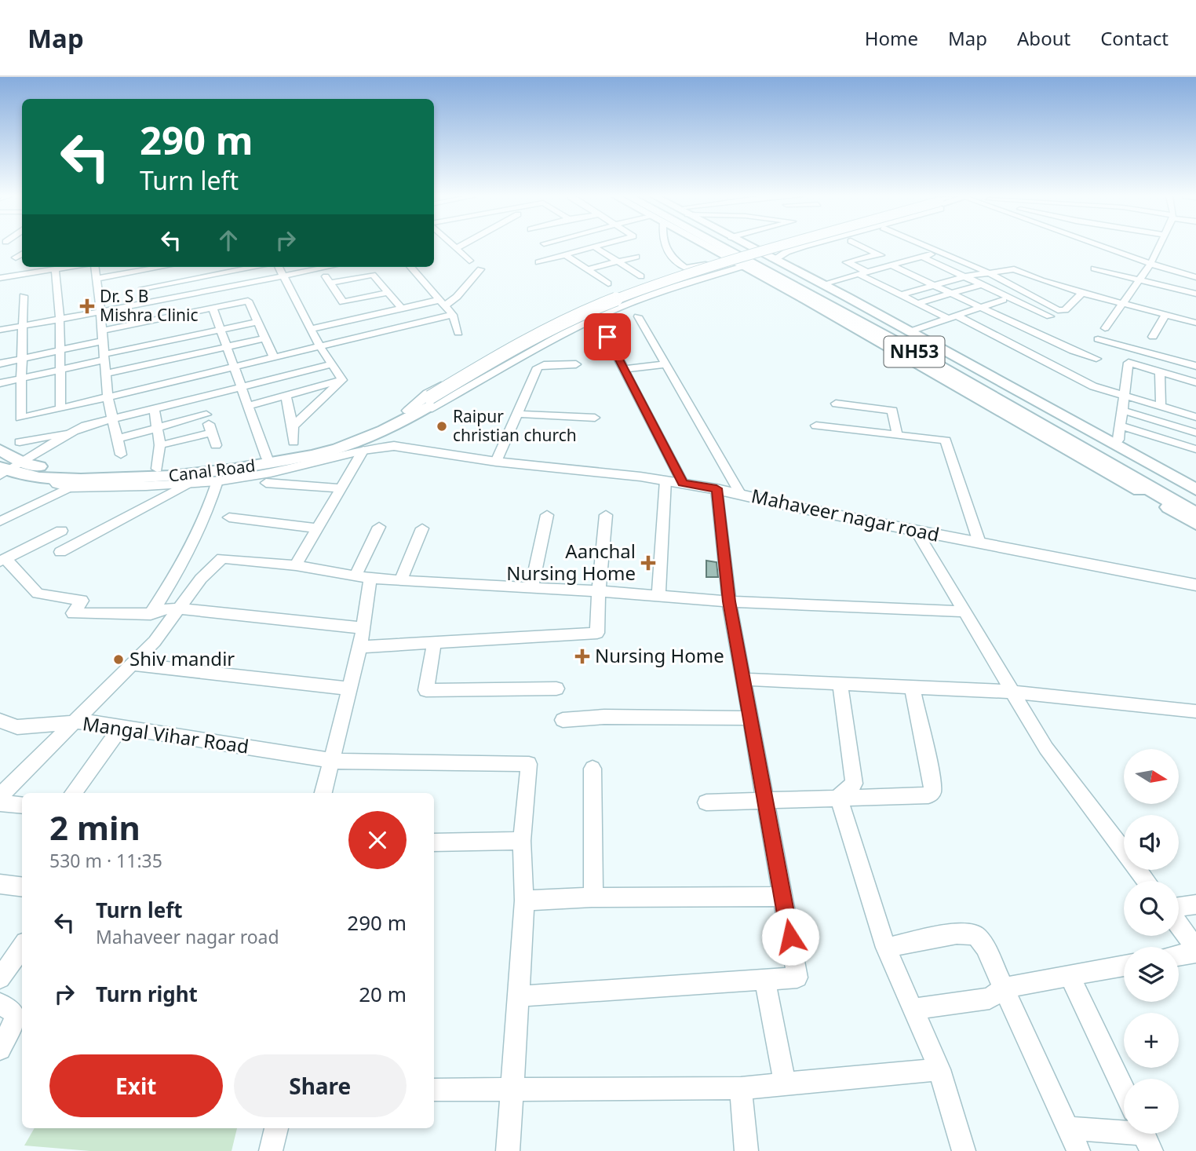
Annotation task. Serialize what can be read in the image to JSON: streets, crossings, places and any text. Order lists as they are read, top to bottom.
{
  "streets": {
    "highway": ["NH53"],
    "main road": ["Canal Road"],
    "street": ["Mahaveer nagar road", "Mangal Vihar Road"]
  },
  "places": {
    "health": ["Dr. S B Mishra Clinic", "Aanchal Nursing Home", "Nursing Home"],
    "other": ["Raipur christian church", "Shiv mandir"]
  },
  "north": "right",
  "page": {
    "header": "Map",
    "nav": [
      "Home",
      "Map",
      "About",
      "Contact"
    ],
    "turn": ["290 m", "Turn left"],
    "map_buttons": ["+", "−"],
    "heading": ["2 min", "530 m · 11:35"],
    "list": [
      {
        "name": "Turn left",
        "note": "Mahaveer nagar road",
        "value": "290 m"
      },
      {
        "name": "Turn right",
        "value": "20 m"
      }
    ],
    "buttons": ["Exit", "Share"]
  }
}
